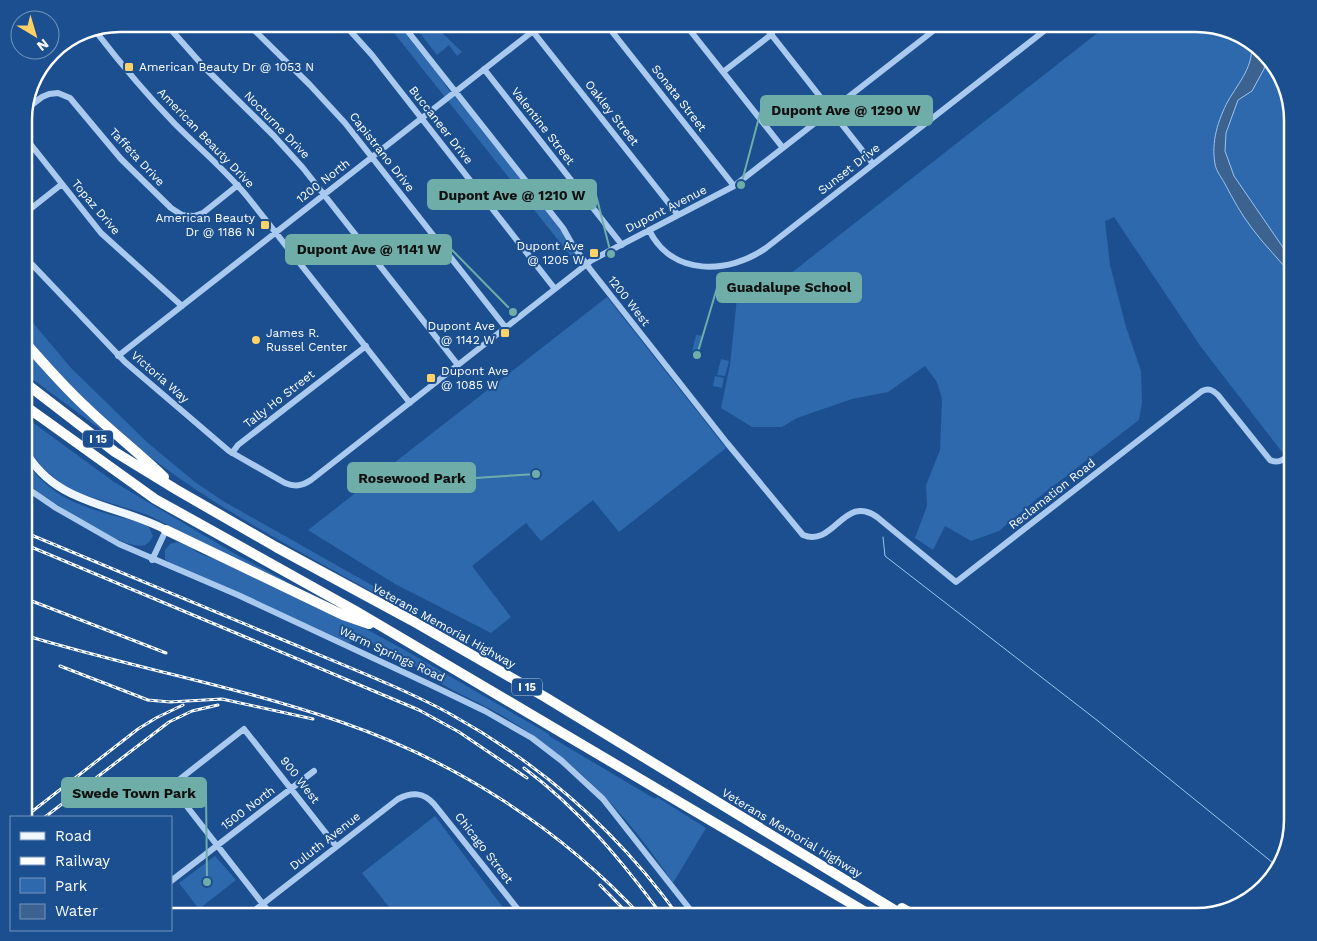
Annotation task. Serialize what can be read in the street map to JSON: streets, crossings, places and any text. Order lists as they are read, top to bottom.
{
  "streets": {
    "highway": ["I 15", "Veterans Memorial Highway"],
    "street": [
      "Sonata Street",
      "Oakley Street",
      "Nocturne Drive",
      "Buccaneer Drive",
      "Valentine Street",
      "American Beauty Drive",
      "Capistrano Drive",
      "Taffeta Drive",
      "Sunset Drive",
      "1200 North",
      "Topaz Drive",
      "Dupont Avenue",
      "1200 West",
      "Victoria Way",
      "Tally Ho Street",
      "Reclamation Road",
      "Warm Springs Road",
      "900 West",
      "1500 North",
      "Duluth Avenue",
      "Chicago Street"
    ]
  },
  "crossings": [
    ["Sonata Street", "Dupont Avenue"],
    ["Oakley Street", "Dupont Avenue"],
    ["Nocturne Drive", "1200 North"],
    ["Nocturne Drive", "Dupont Avenue"],
    ["Buccaneer Drive", "1200 North"],
    ["Buccaneer Drive", "Dupont Avenue"],
    ["Valentine Street", "1200 North"],
    ["Valentine Street", "Dupont Avenue"],
    ["American Beauty Drive", "Taffeta Drive"],
    ["American Beauty Drive", "1200 North"],
    ["American Beauty Drive", "Dupont Avenue"],
    ["American Beauty Drive", "Tally Ho Street"],
    ["Capistrano Drive", "1200 North"],
    ["Capistrano Drive", "Dupont Avenue"],
    ["Sunset Drive", "Dupont Avenue"],
    ["1200 North", "Topaz Drive"],
    ["1200 North", "1200 West"],
    ["1200 North", "Victoria Way"],
    ["Dupont Avenue", "1200 West"],
    ["Dupont Avenue", "Victoria Way"],
    ["1200 West", "Reclamation Road"],
    ["Victoria Way", "Tally Ho Street"],
    ["900 West", "1500 North"],
    ["900 West", "Duluth Avenue"],
    ["Duluth Avenue", "Chicago Street"]
  ],
  "places": {
    "transit": [
      "American Beauty Dr @ 1053 N",
      "American Beauty Dr @ 1186 N",
      "Dupont Ave @ 1205 W",
      "Dupont Ave @ 1142 W",
      "Dupont Ave @ 1085 W"
    ],
    "other": [
      "Dupont Ave @ 1290 W",
      "Dupont Ave @ 1210 W",
      "Dupont Ave @ 1141 W",
      "James R. Russel Center",
      "Guadalupe School",
      "Rosewood Park",
      "Swede Town Park"
    ]
  },
  "legend": [
    "Road",
    "Railway",
    "Park",
    "Water"
  ],
  "north": "bottom right"
}
